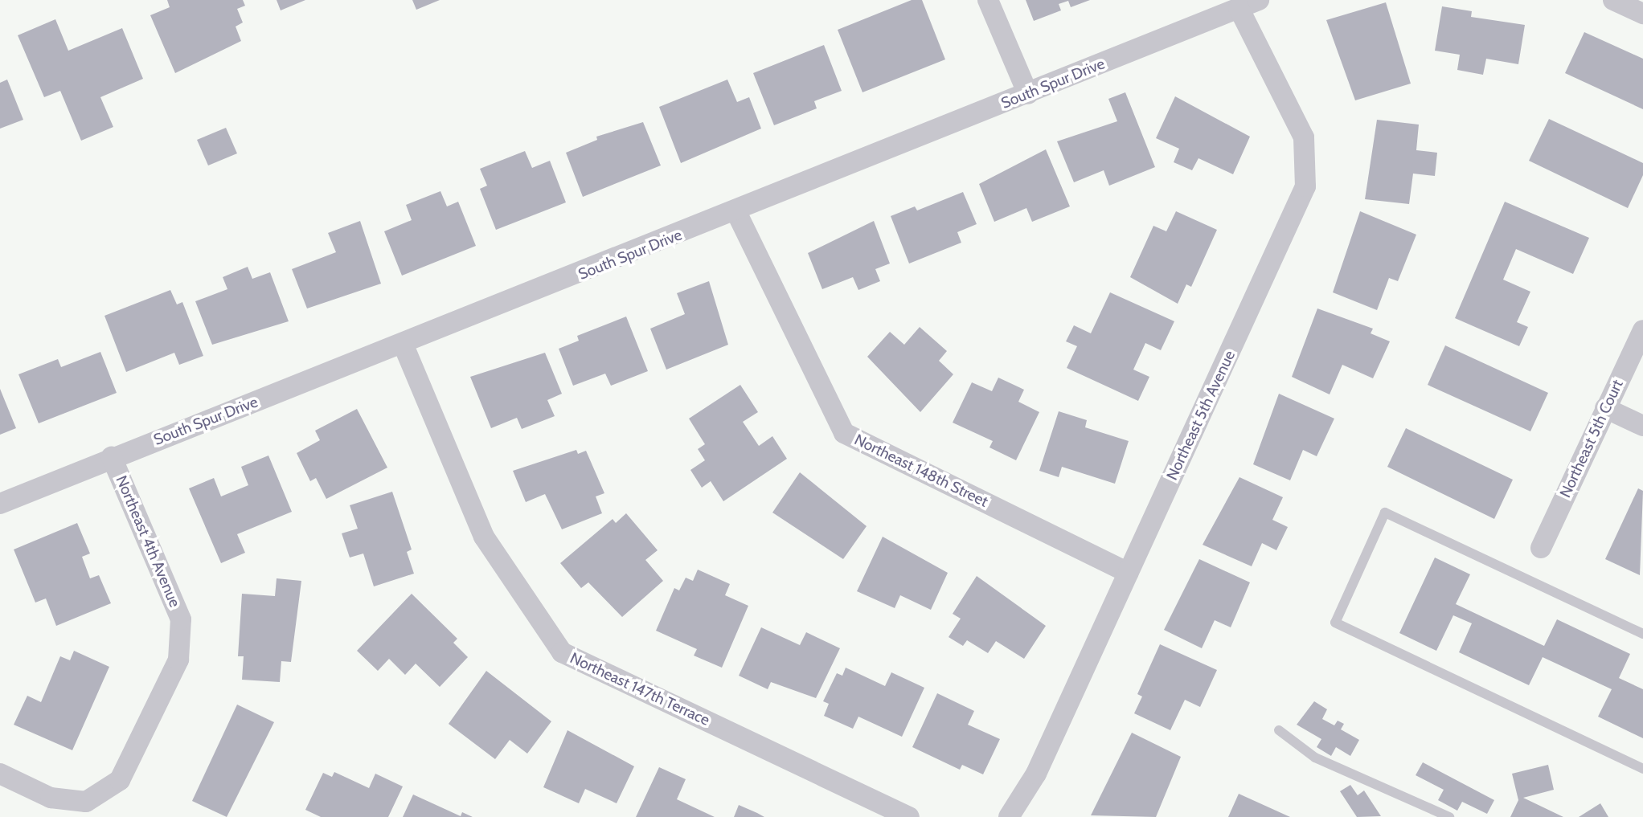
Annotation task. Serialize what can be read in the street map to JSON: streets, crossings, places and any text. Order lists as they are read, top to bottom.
{
  "streets": {
    "street": [
      "South Spur Drive",
      "Northeast 5th Avenue",
      "Northeast 5th Court",
      "Northeast 148th Street",
      "Northeast 4th Avenue",
      "Northeast 147th Terrace"
    ]
  },
  "crossings": [
    ["South Spur Drive", "Northeast 5th Avenue"],
    ["South Spur Drive", "Northeast 148th Street"],
    ["South Spur Drive", "Northeast 4th Avenue"],
    ["South Spur Drive", "Northeast 147th Terrace"],
    ["Northeast 5th Avenue", "Northeast 148th Street"]
  ]
}
